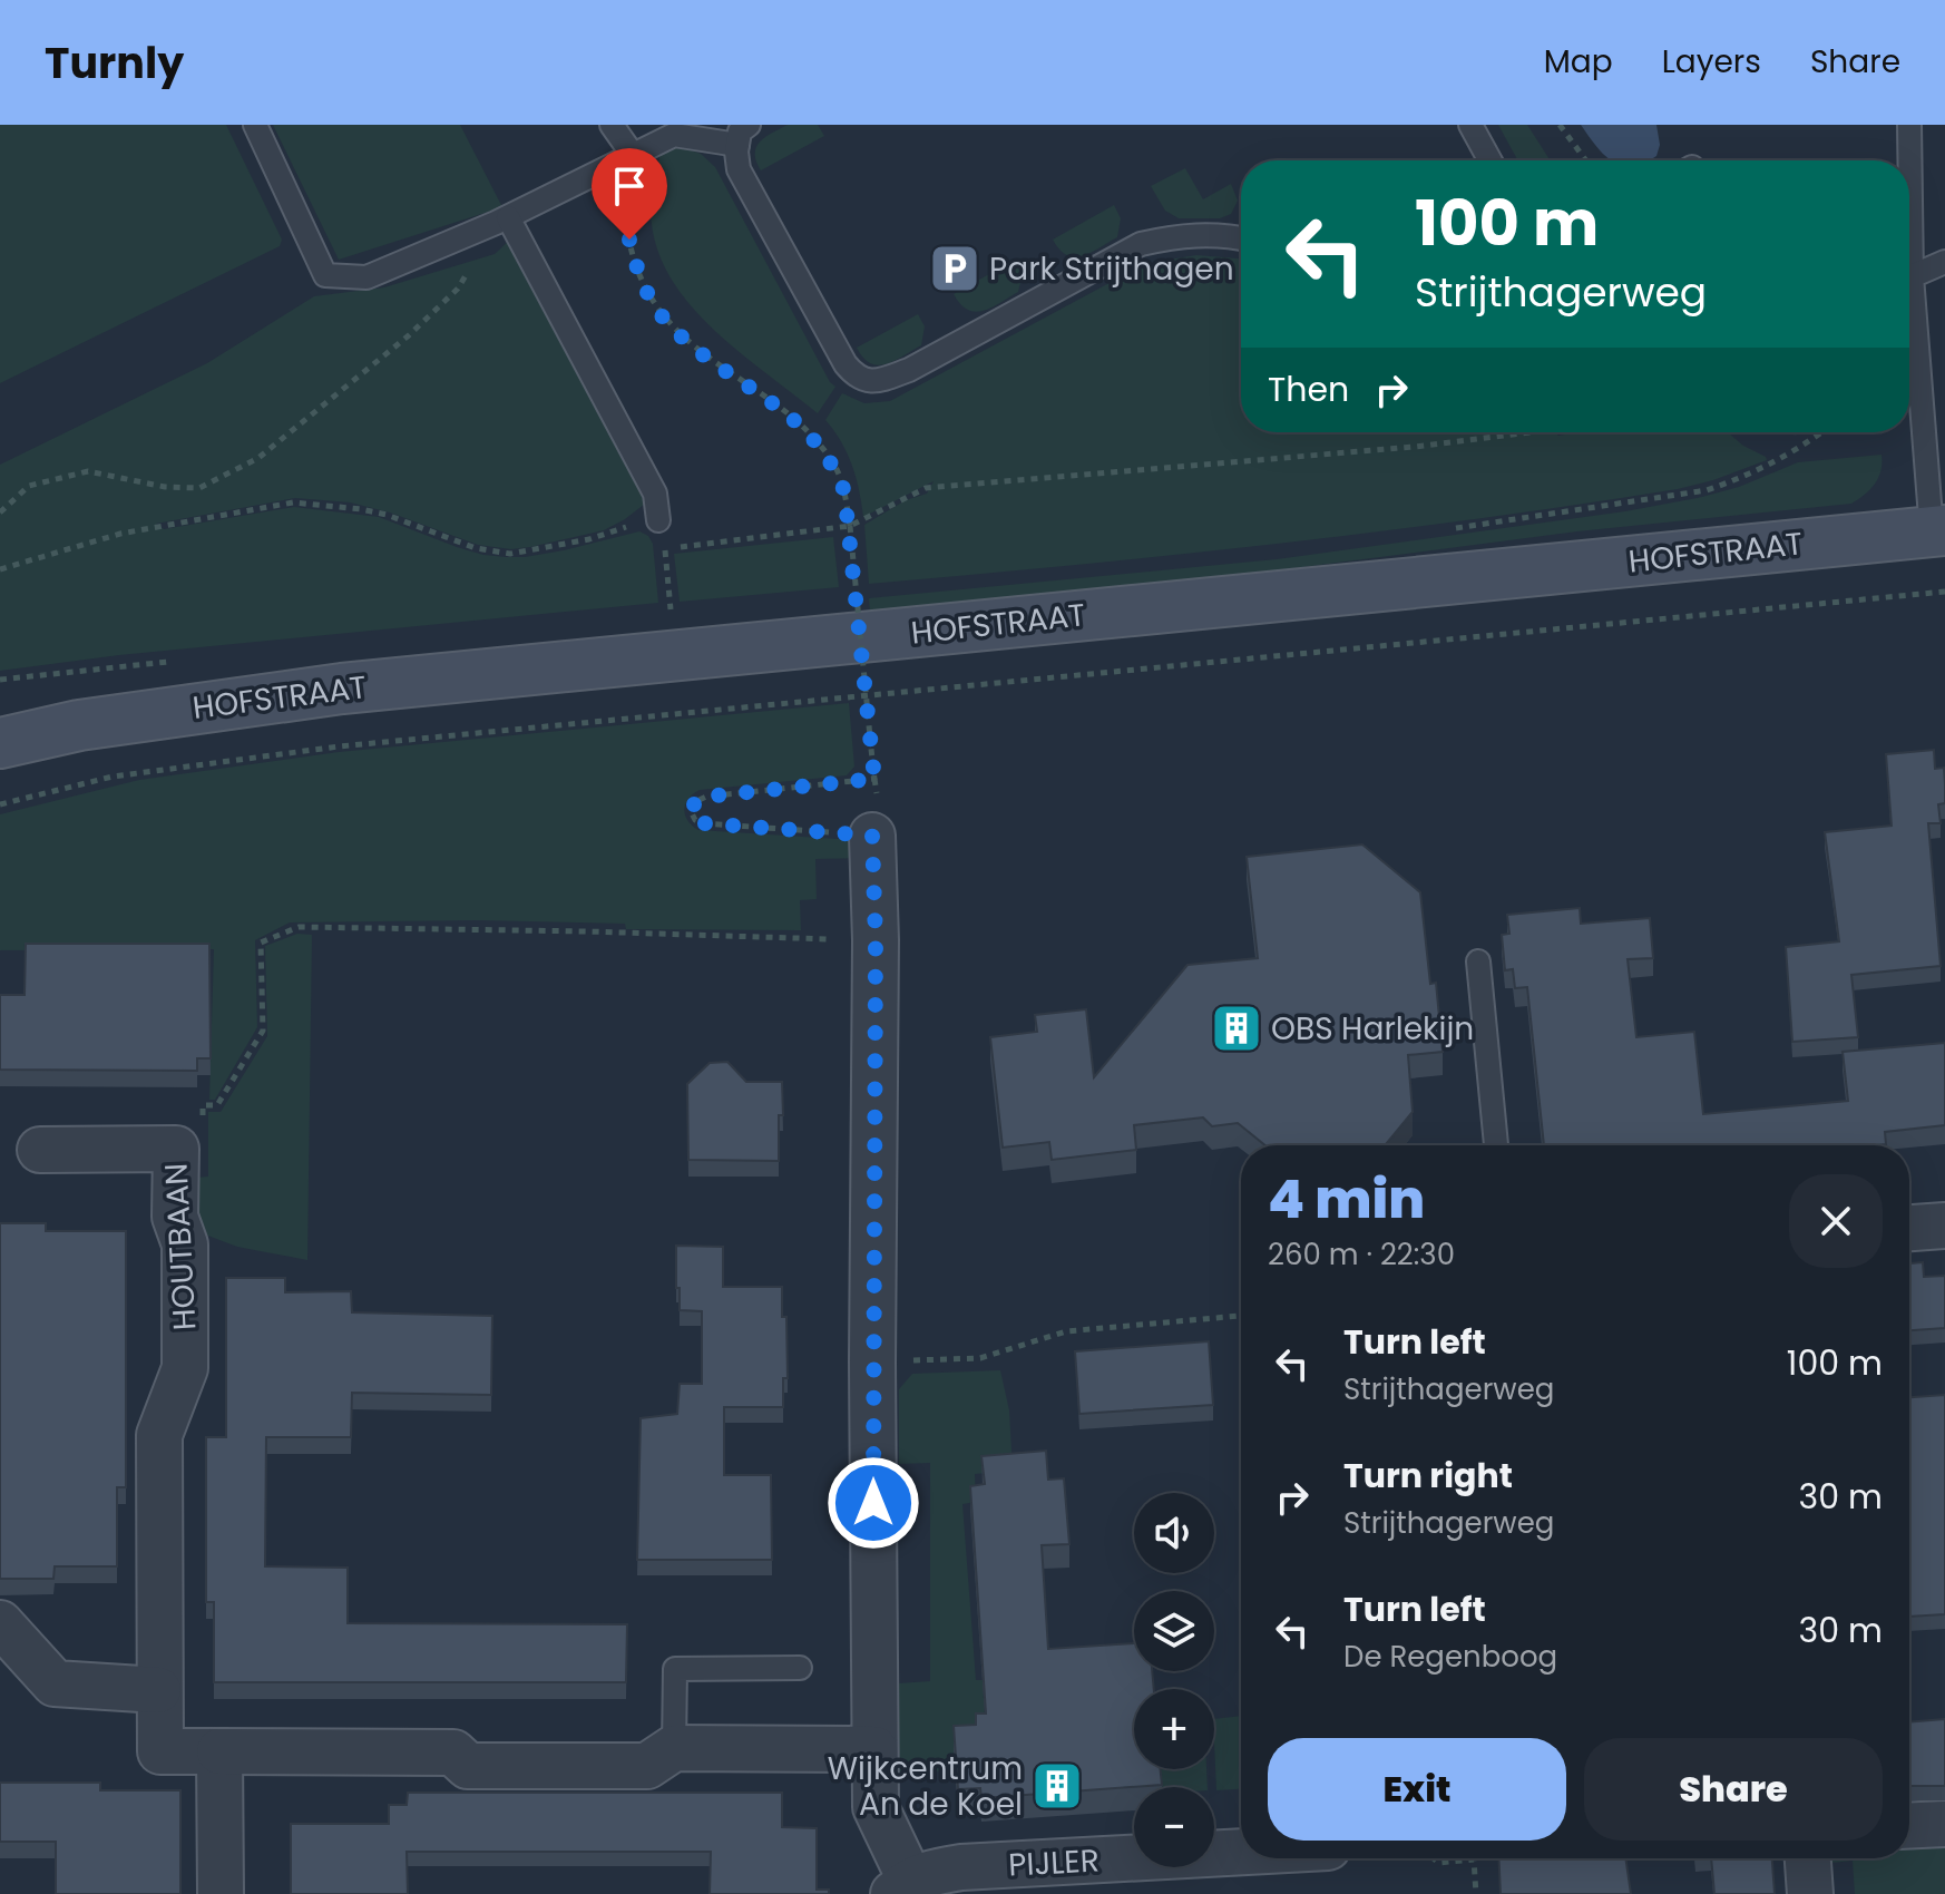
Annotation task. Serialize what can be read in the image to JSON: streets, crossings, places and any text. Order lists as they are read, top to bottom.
{
  "streets": {
    "main road": ["HOFSTRAAT"],
    "street": ["HOUTBAAN", "PIJLER"]
  },
  "places": {
    "parking": ["Park Strijthagen"],
    "building": ["OBS Harlekijn", "Wijkcentrum An de Koel"]
  },
  "page": {
    "header": "Turnly",
    "nav": ["Map", "Layers", "Share"],
    "turn": ["100 m", "Strijthagerweg"],
    "then": "Then",
    "heading": ["4 min", "260 m · 22:30"],
    "list": [
      {
        "name": "Turn left",
        "note": "Strijthagerweg",
        "value": "100 m"
      },
      {
        "name": "Turn right",
        "note": "Strijthagerweg",
        "value": "30 m"
      },
      {
        "name": "Turn left",
        "note": "De Regenboog",
        "value": "30 m"
      }
    ],
    "map_buttons": ["+", "−"],
    "buttons": ["Exit", "Share"]
  }
}
